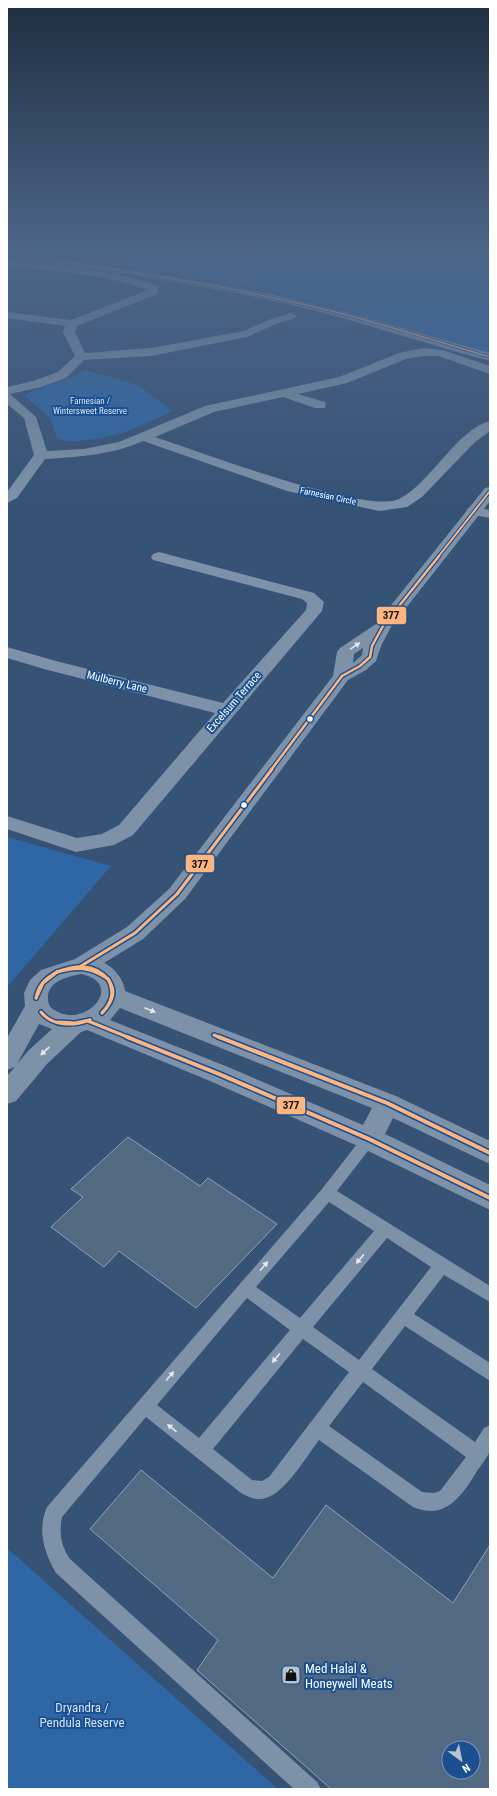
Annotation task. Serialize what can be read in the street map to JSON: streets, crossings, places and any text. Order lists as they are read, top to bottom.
{
  "streets": {
    "street": ["Farnesian Circle", "Mulberry Lane", "Excelsum Terrace"]
  },
  "crossings": [
    ["Mulberry Lane", "Excelsum Terrace"]
  ],
  "parks": ["Farnesian / Wintersweet Reserve", "Dryandra / Pendula Reserve"],
  "places": {
    "shop": ["Med Halal & Honeywell Meats"]
  },
  "lines": ["transit line 377"],
  "north": "bottom right"
}
